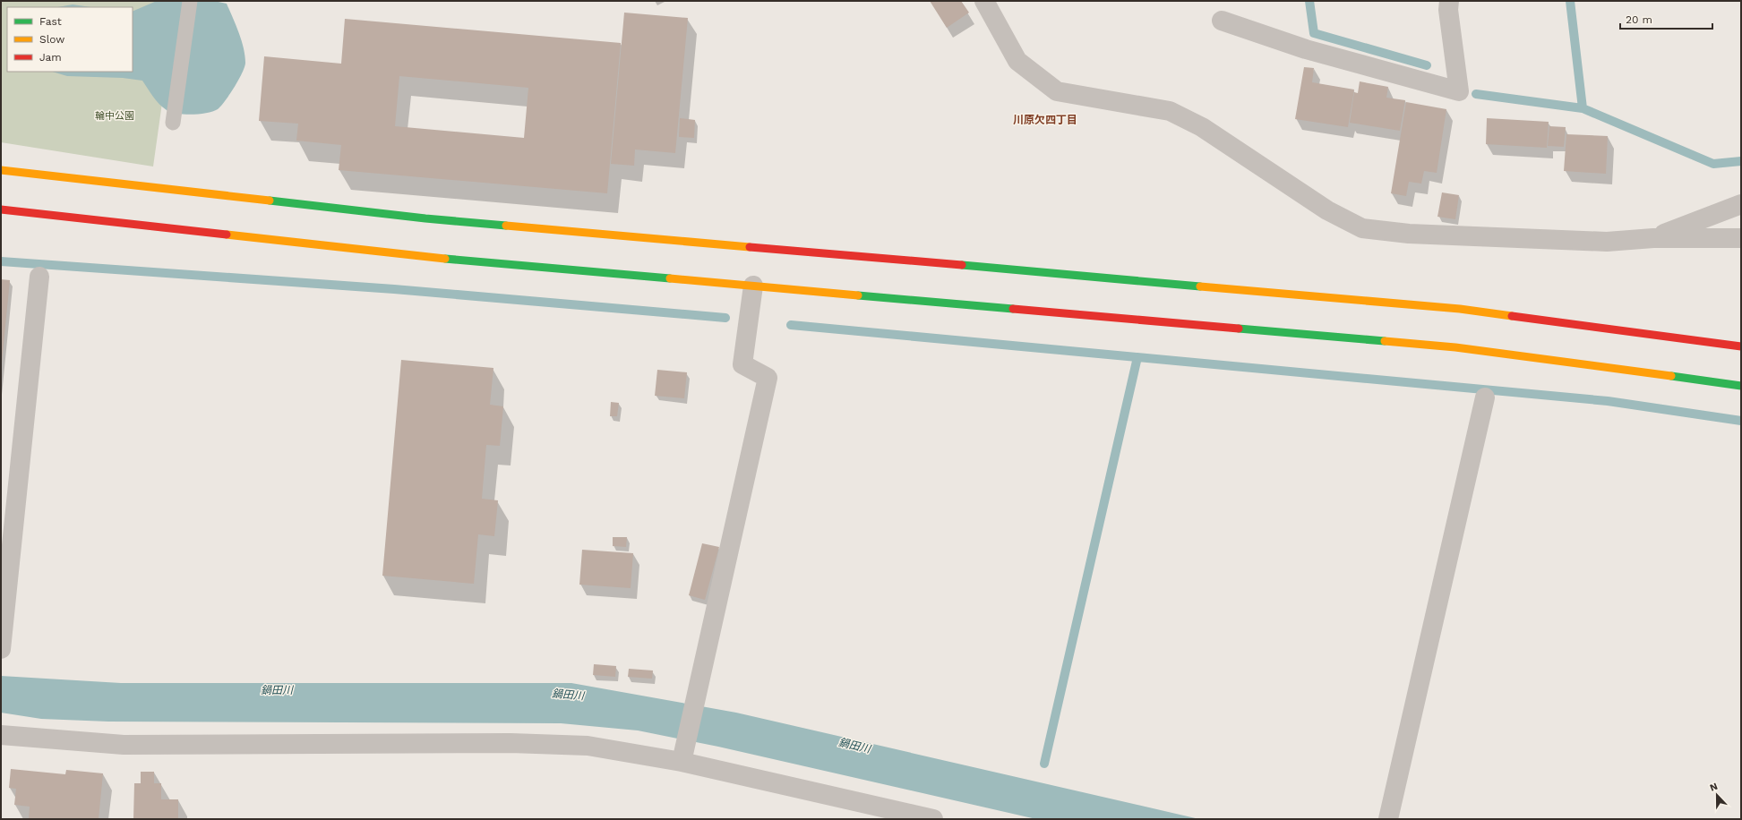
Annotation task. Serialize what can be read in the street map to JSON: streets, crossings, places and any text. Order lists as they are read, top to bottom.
{
  "districts": ["川原欠四丁目"],
  "water": ["鍋田川"],
  "parks": ["輪中公園"],
  "legend": ["Fast", "Slow", "Jam"],
  "scale_bar": "20 m",
  "north": "top"
}
